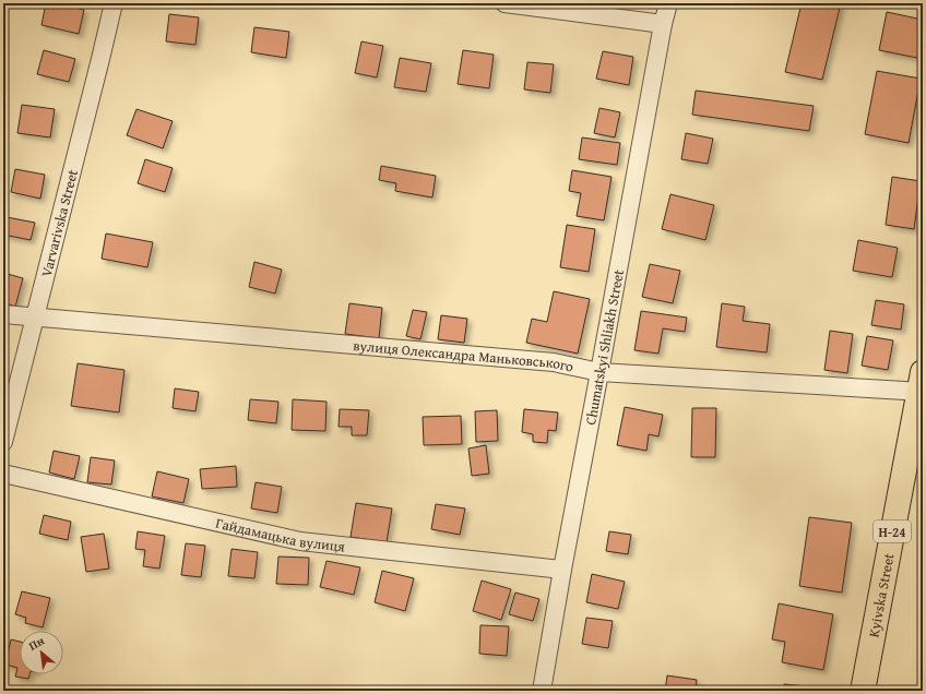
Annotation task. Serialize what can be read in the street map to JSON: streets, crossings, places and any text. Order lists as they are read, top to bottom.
{
  "streets": {
    "main road": ["Н-24", "Kyivska Street"],
    "street": [
      "Varvarivska Street",
      "Chumatskyi Shliakh Street",
      "вулиця Олександра Маньковського",
      "Гайдамацька вулиця"
    ]
  },
  "crossings": [
    ["Varvarivska Street", "вулиця Олександра Маньковського"],
    ["Chumatskyi Shliakh Street", "вулиця Олександра Маньковського"],
    ["Chumatskyi Shliakh Street", "Гайдамацька вулиця"],
    ["вулиця Олександра Маньковського", "Kyivska Street"]
  ],
  "north": "top left"
}
